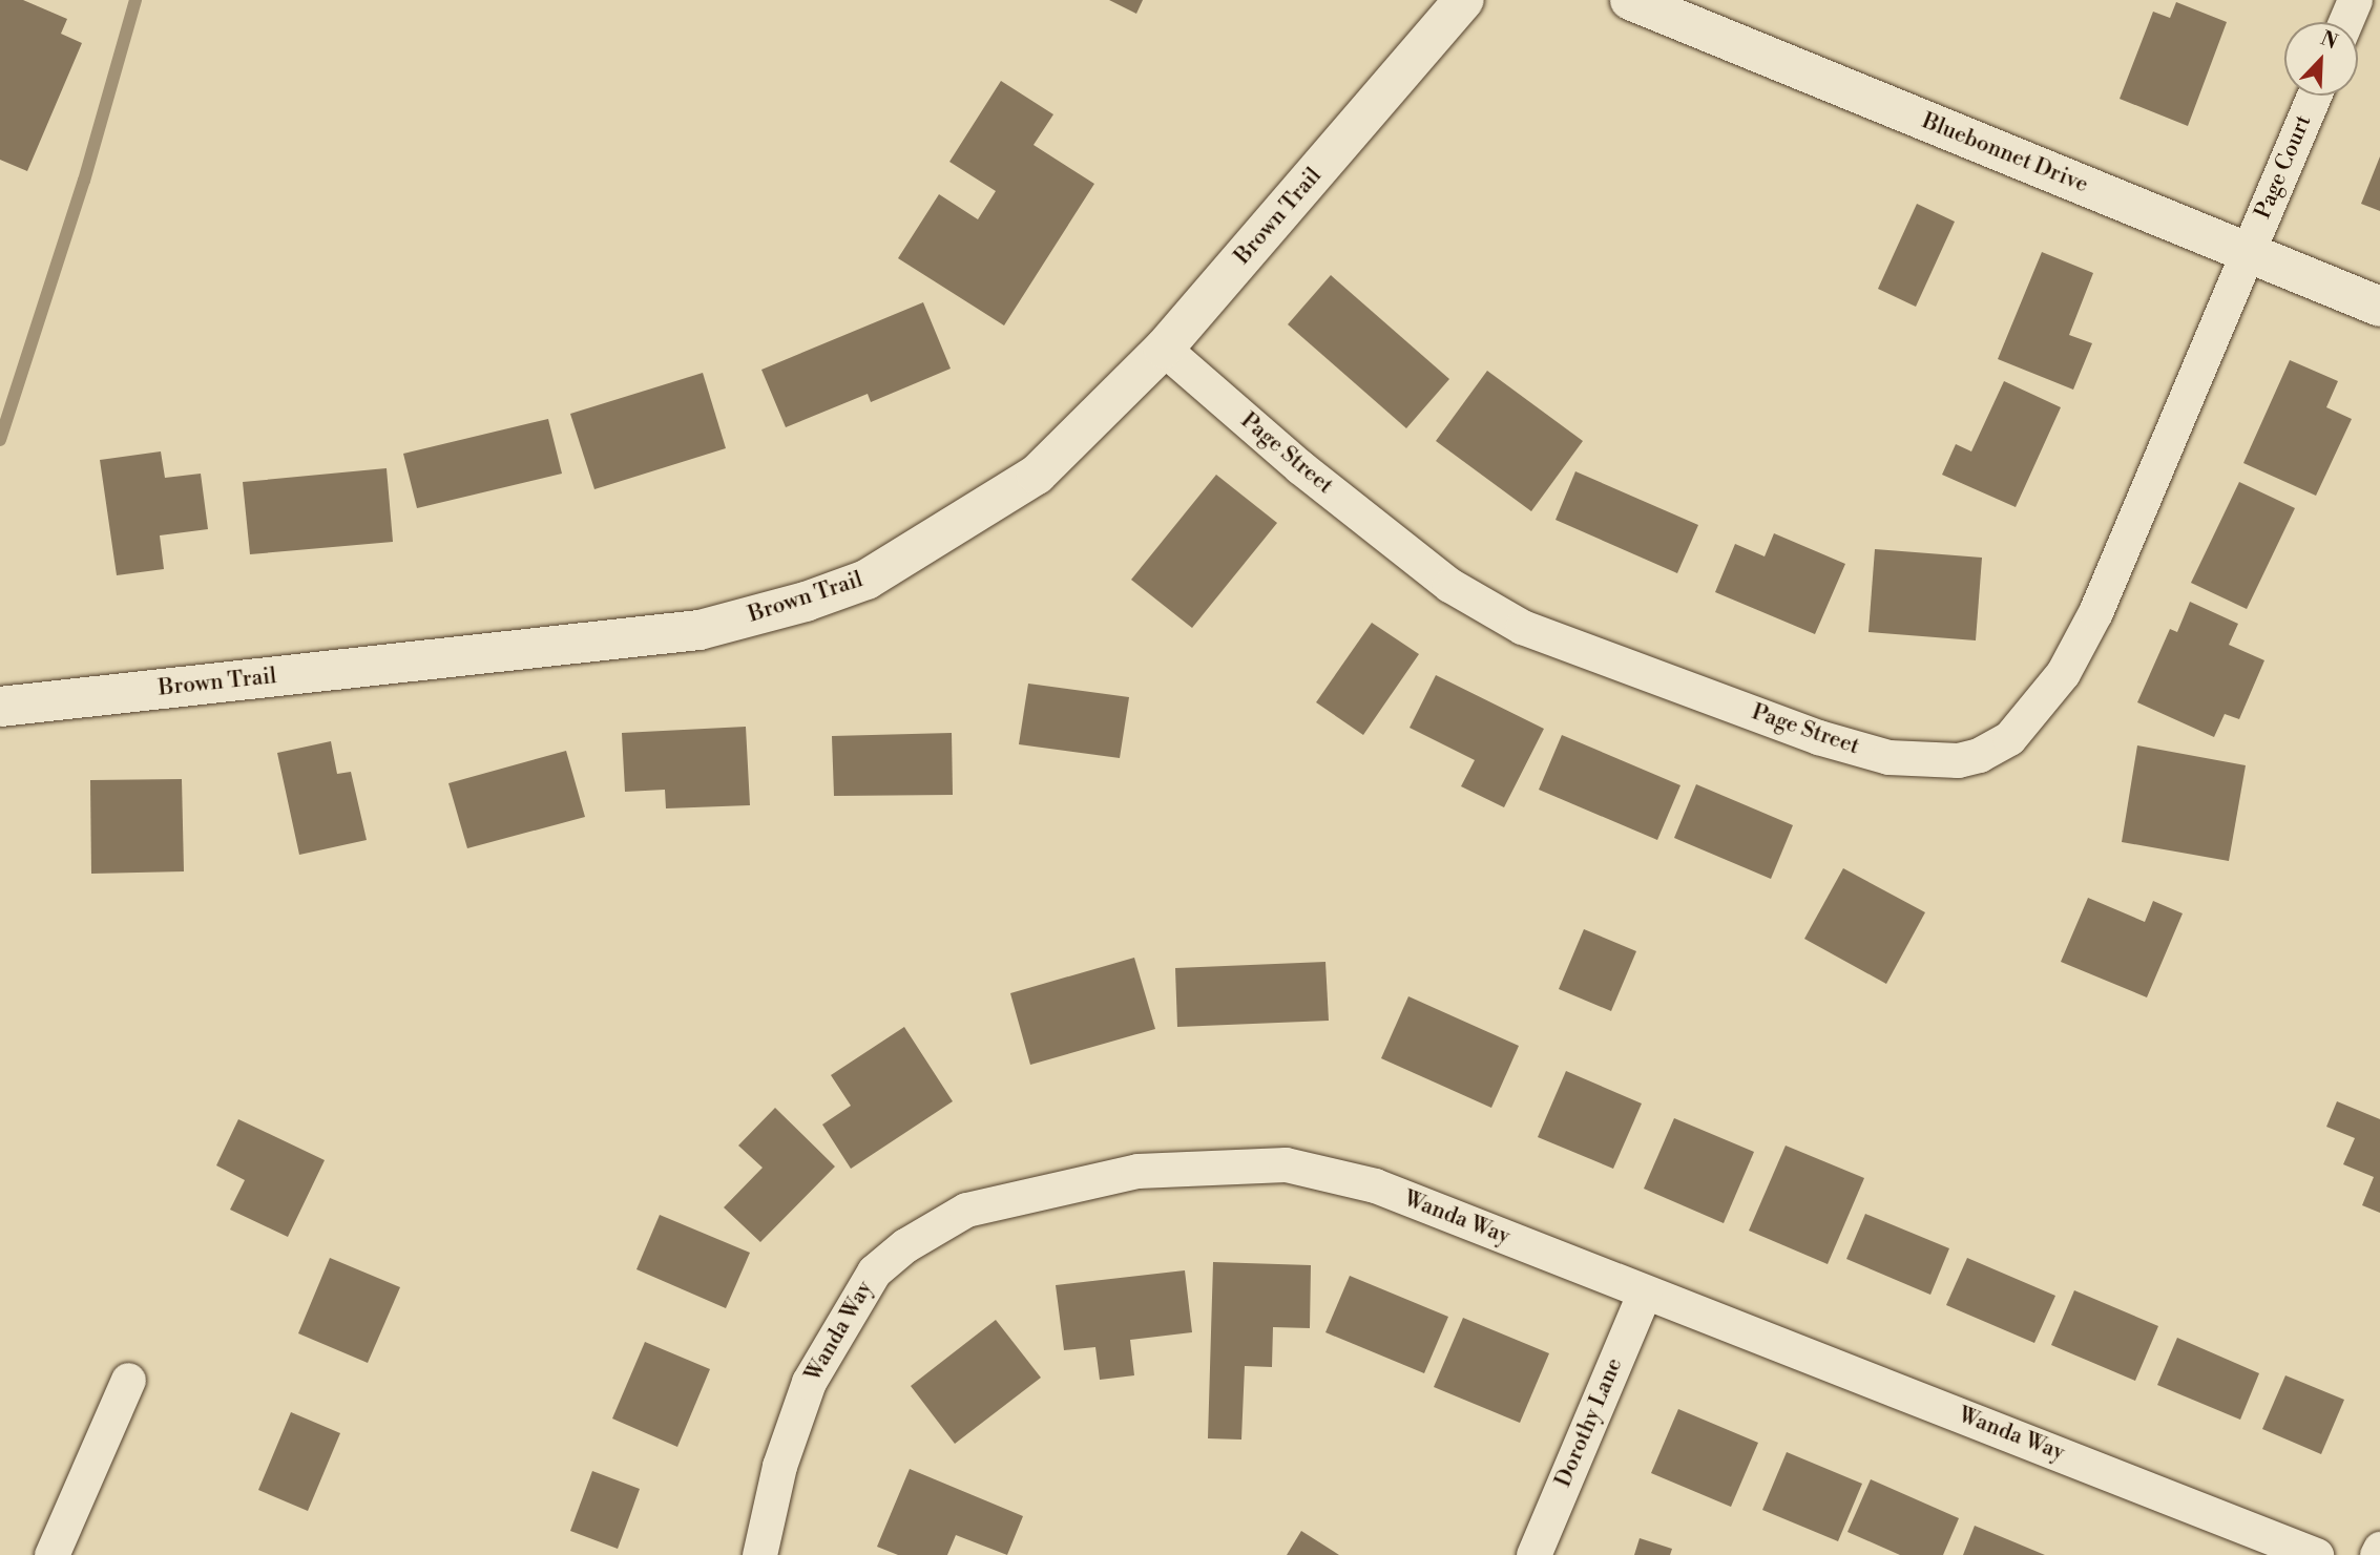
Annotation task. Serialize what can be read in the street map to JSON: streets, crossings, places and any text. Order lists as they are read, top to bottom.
{
  "streets": {
    "main road": ["Bluebonnet Drive", "Brown Trail"],
    "street": [
      "Page Court",
      "Page Street",
      "Wanda Way",
      "Dorothy Lane"
    ]
  },
  "crossings": [
    ["Bluebonnet Drive", "Page Court"],
    ["Bluebonnet Drive", "Page Street"],
    ["Page Court", "Page Street"],
    ["Brown Trail", "Page Street"],
    ["Wanda Way", "Dorothy Lane"]
  ],
  "north": "top right"
}
